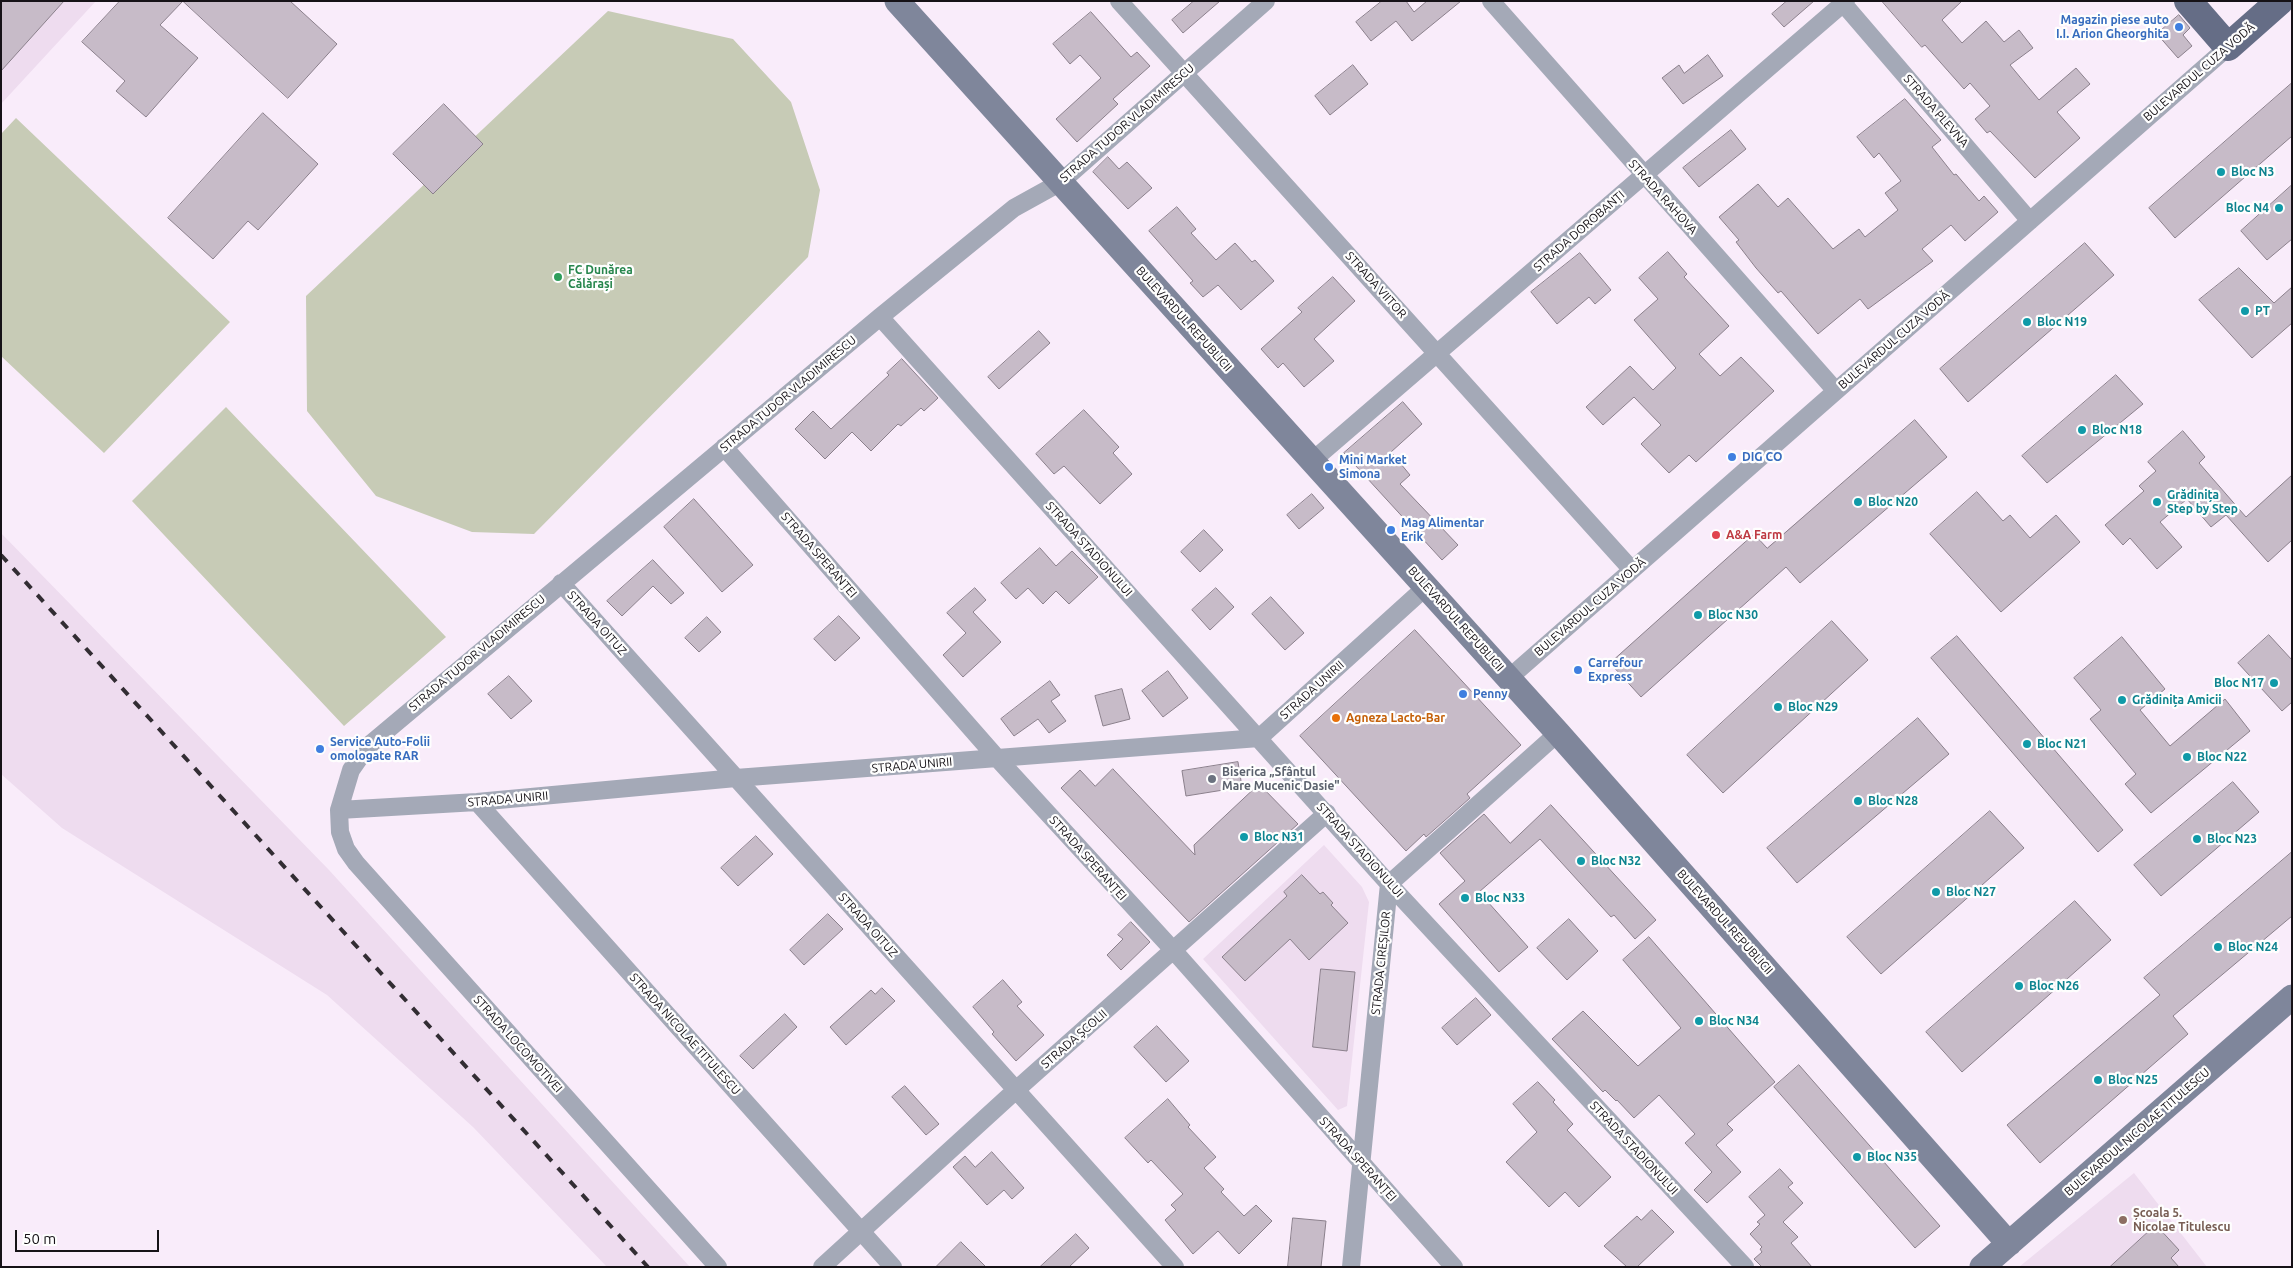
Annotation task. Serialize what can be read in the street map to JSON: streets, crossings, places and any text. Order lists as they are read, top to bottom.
{
  "streets": {
    "main road": ["BULEVARDUL CUZA VODĂ", "BULEVARDUL REPUBLICII", "BULEVARDUL NICOLAE TITULESCU"],
    "street": [
      "STRADA PLEVNA",
      "STRADA TUDOR VLADIMIRESCU",
      "STRADA RAHOVA",
      "STRADA DOROBANȚI",
      "STRADA VIITOR",
      "STRADA STADIONULUI",
      "STRADA SPERANȚEI",
      "STRADA OITUZ",
      "STRADA UNIRII",
      "STRADA CIREȘILOR",
      "STRADA NICOLAE TITULESCU",
      "STRADA ȘCOLII",
      "STRADA LOCOMOTIVEI"
    ]
  },
  "crossings": [
    ["BULEVARDUL CUZA VODĂ", "STRADA PLEVNA"],
    ["BULEVARDUL CUZA VODĂ", "STRADA RAHOVA"],
    ["BULEVARDUL CUZA VODĂ", "STRADA VIITOR"],
    ["BULEVARDUL CUZA VODĂ", "BULEVARDUL REPUBLICII"],
    ["STRADA PLEVNA", "STRADA DOROBANȚI"],
    ["STRADA TUDOR VLADIMIRESCU", "STRADA VIITOR"],
    ["STRADA TUDOR VLADIMIRESCU", "BULEVARDUL REPUBLICII"],
    ["STRADA TUDOR VLADIMIRESCU", "STRADA STADIONULUI"],
    ["STRADA TUDOR VLADIMIRESCU", "STRADA SPERANȚEI"],
    ["STRADA TUDOR VLADIMIRESCU", "STRADA OITUZ"],
    ["STRADA TUDOR VLADIMIRESCU", "STRADA UNIRII"],
    ["STRADA TUDOR VLADIMIRESCU", "STRADA LOCOMOTIVEI"],
    ["STRADA RAHOVA", "STRADA DOROBANȚI"],
    ["STRADA DOROBANȚI", "STRADA VIITOR"],
    ["STRADA DOROBANȚI", "BULEVARDUL REPUBLICII"],
    ["BULEVARDUL REPUBLICII", "STRADA UNIRII"],
    ["BULEVARDUL REPUBLICII", "BULEVARDUL NICOLAE TITULESCU"],
    ["STRADA STADIONULUI", "STRADA UNIRII"],
    ["STRADA STADIONULUI", "STRADA CIREȘILOR"],
    ["STRADA STADIONULUI", "STRADA ȘCOLII"],
    ["STRADA SPERANȚEI", "STRADA UNIRII"],
    ["STRADA SPERANȚEI", "STRADA CIREȘILOR"],
    ["STRADA SPERANȚEI", "STRADA ȘCOLII"],
    ["STRADA OITUZ", "STRADA UNIRII"],
    ["STRADA OITUZ", "STRADA ȘCOLII"],
    ["STRADA UNIRII", "STRADA NICOLAE TITULESCU"],
    ["STRADA UNIRII", "STRADA LOCOMOTIVEI"],
    ["STRADA NICOLAE TITULESCU", "STRADA ȘCOLII"]
  ],
  "places": [
    "Magazin piese auto I.I. Arion Gheorghita",
    "Bloc N3",
    "Bloc N4",
    "FC Dunărea Călărași",
    "PT",
    "Bloc N19",
    "Bloc N18",
    "DIG CO",
    "Mini Market Simona",
    "Bloc N20",
    "Grădinița Step by Step",
    "Mag Alimentar Erik",
    "A&A Farm",
    "Bloc N30",
    "Carrefour Express",
    "Bloc N17",
    "Penny",
    "Grădinița Amicii",
    "Bloc N29",
    "Agneza Lacto-Bar",
    "Bloc N21",
    "Service Auto-Folii omologate RAR",
    "Bloc N22",
    "Biserica „Sfântul Mare Mucenic Dasie\"",
    "Bloc N28",
    "Bloc N31",
    "Bloc N23",
    "Bloc N32",
    "Bloc N27",
    "Bloc N33",
    "Bloc N24",
    "Bloc N26",
    "Bloc N34",
    "Bloc N25",
    "Bloc N35",
    "Școala 5. Nicolae Titulescu"
  ],
  "scale_bar": "50 m"
}
